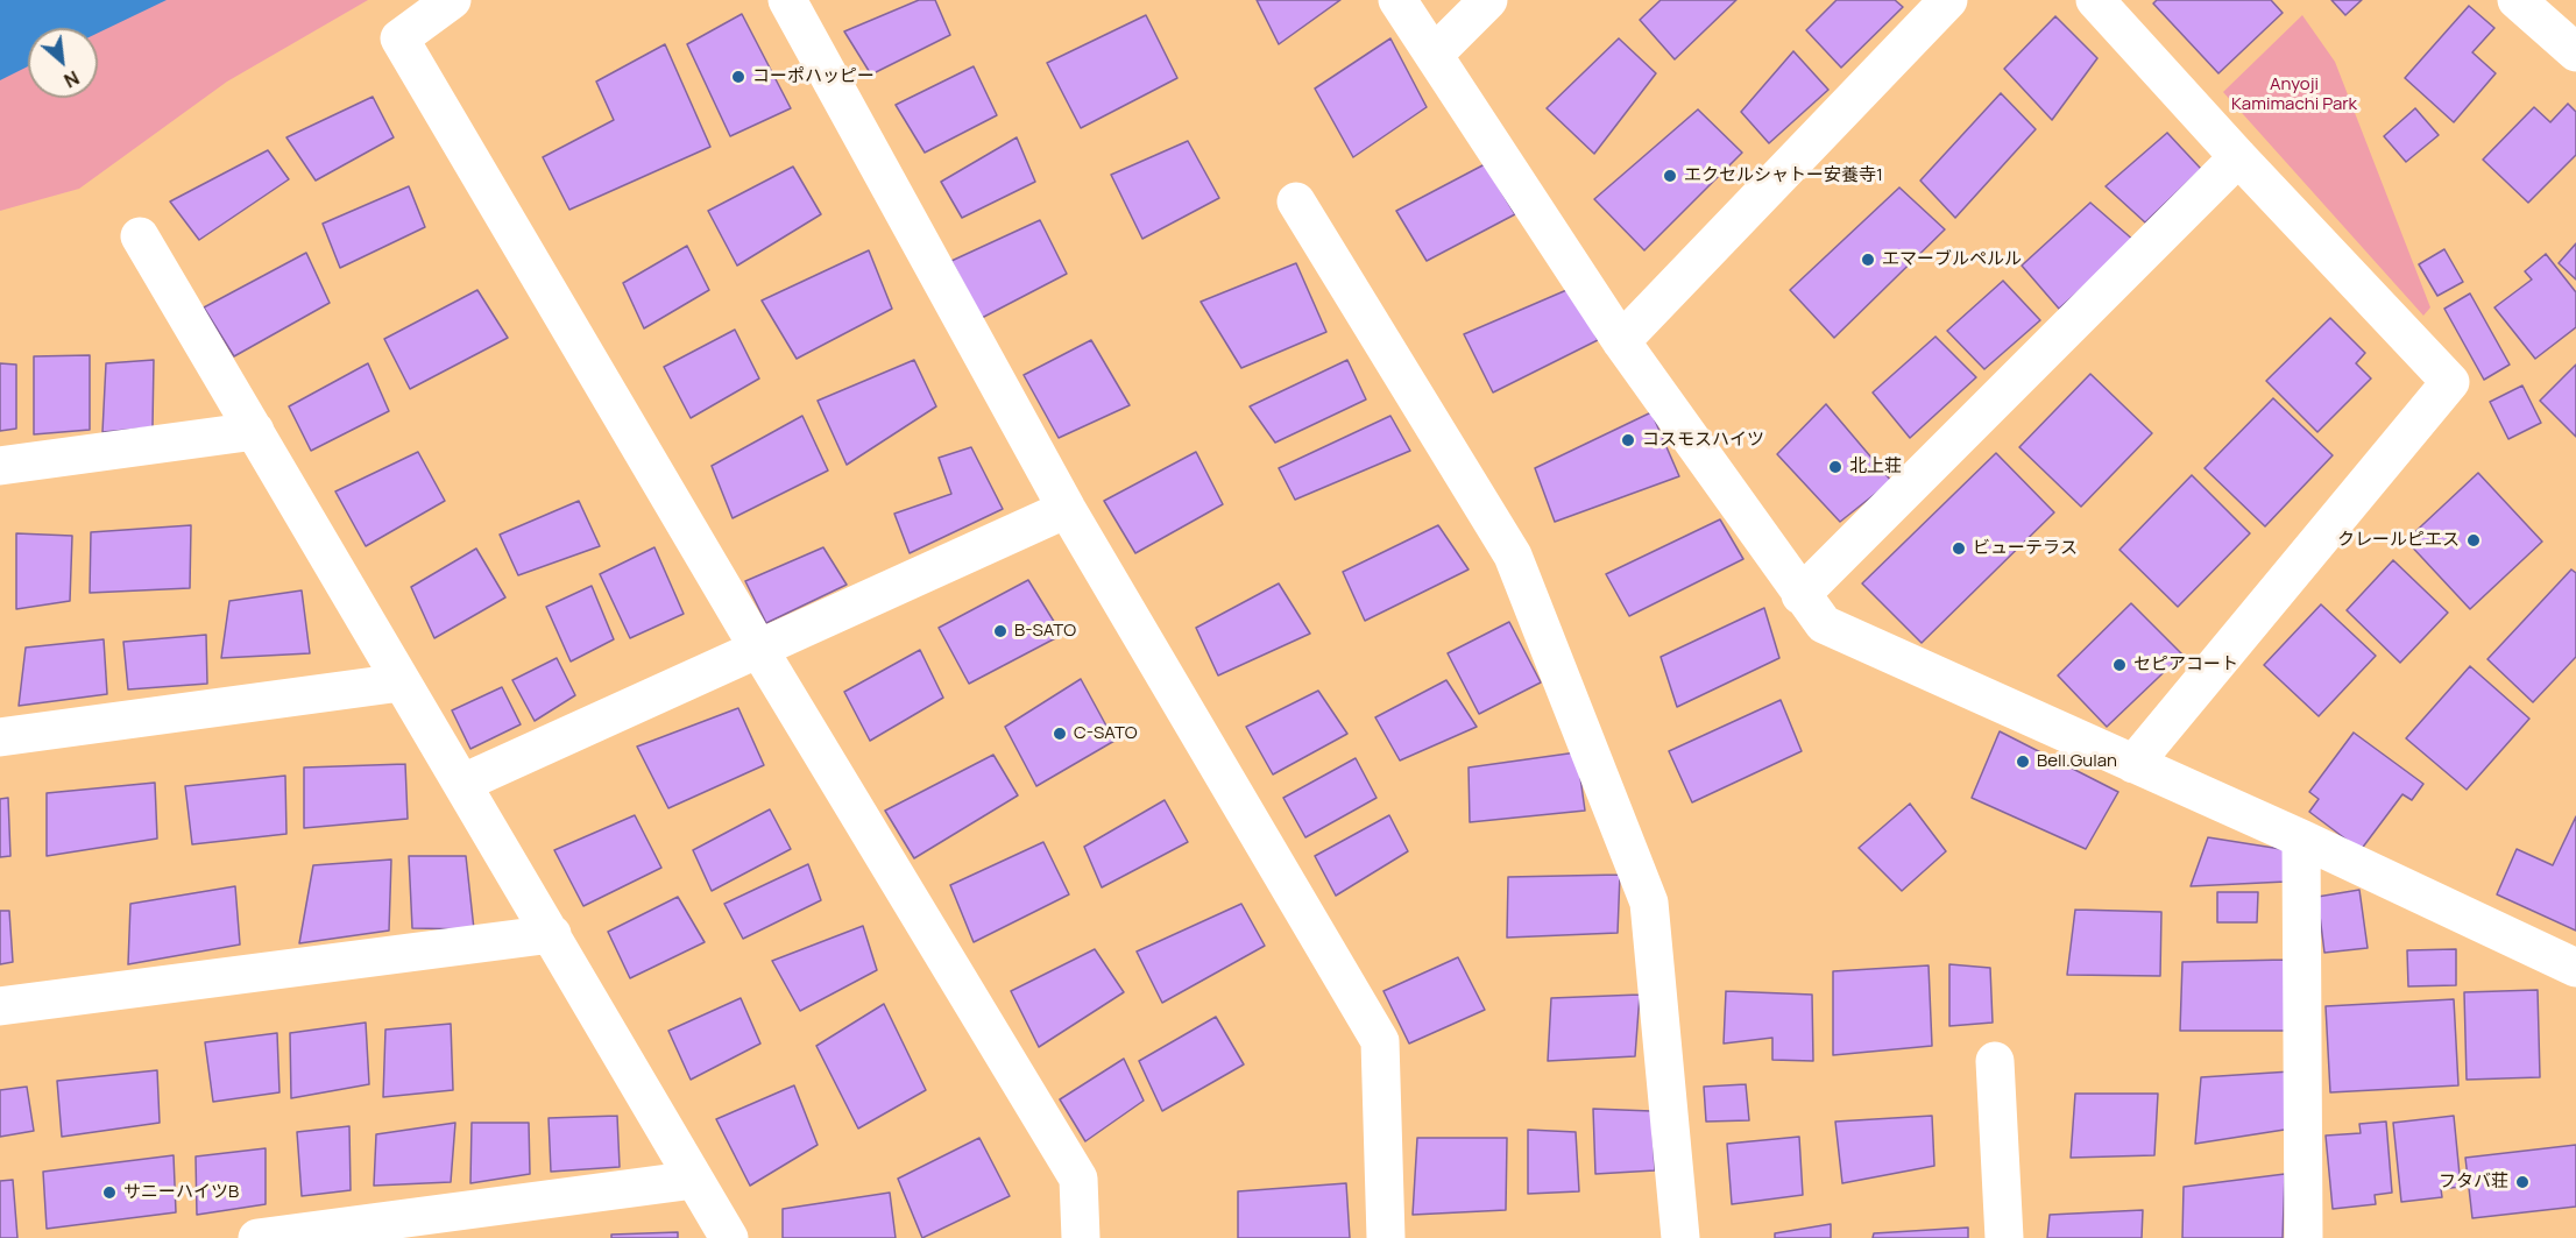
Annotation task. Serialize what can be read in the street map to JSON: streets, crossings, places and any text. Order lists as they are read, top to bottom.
{
  "parks": ["Anyoji Kamimachi Park"],
  "places": [
    "コーポハッピー",
    "エクセルシャトー安養寺1",
    "エマーブルペルル",
    "コスモスハイツ",
    "北上荘",
    "クレールピエス",
    "ビューテラス",
    "B-SATO",
    "セピアコート",
    "C-SATO",
    "Bell.Gulan",
    "フタバ荘",
    "サニーハイツB"
  ],
  "north": "bottom right"
}
